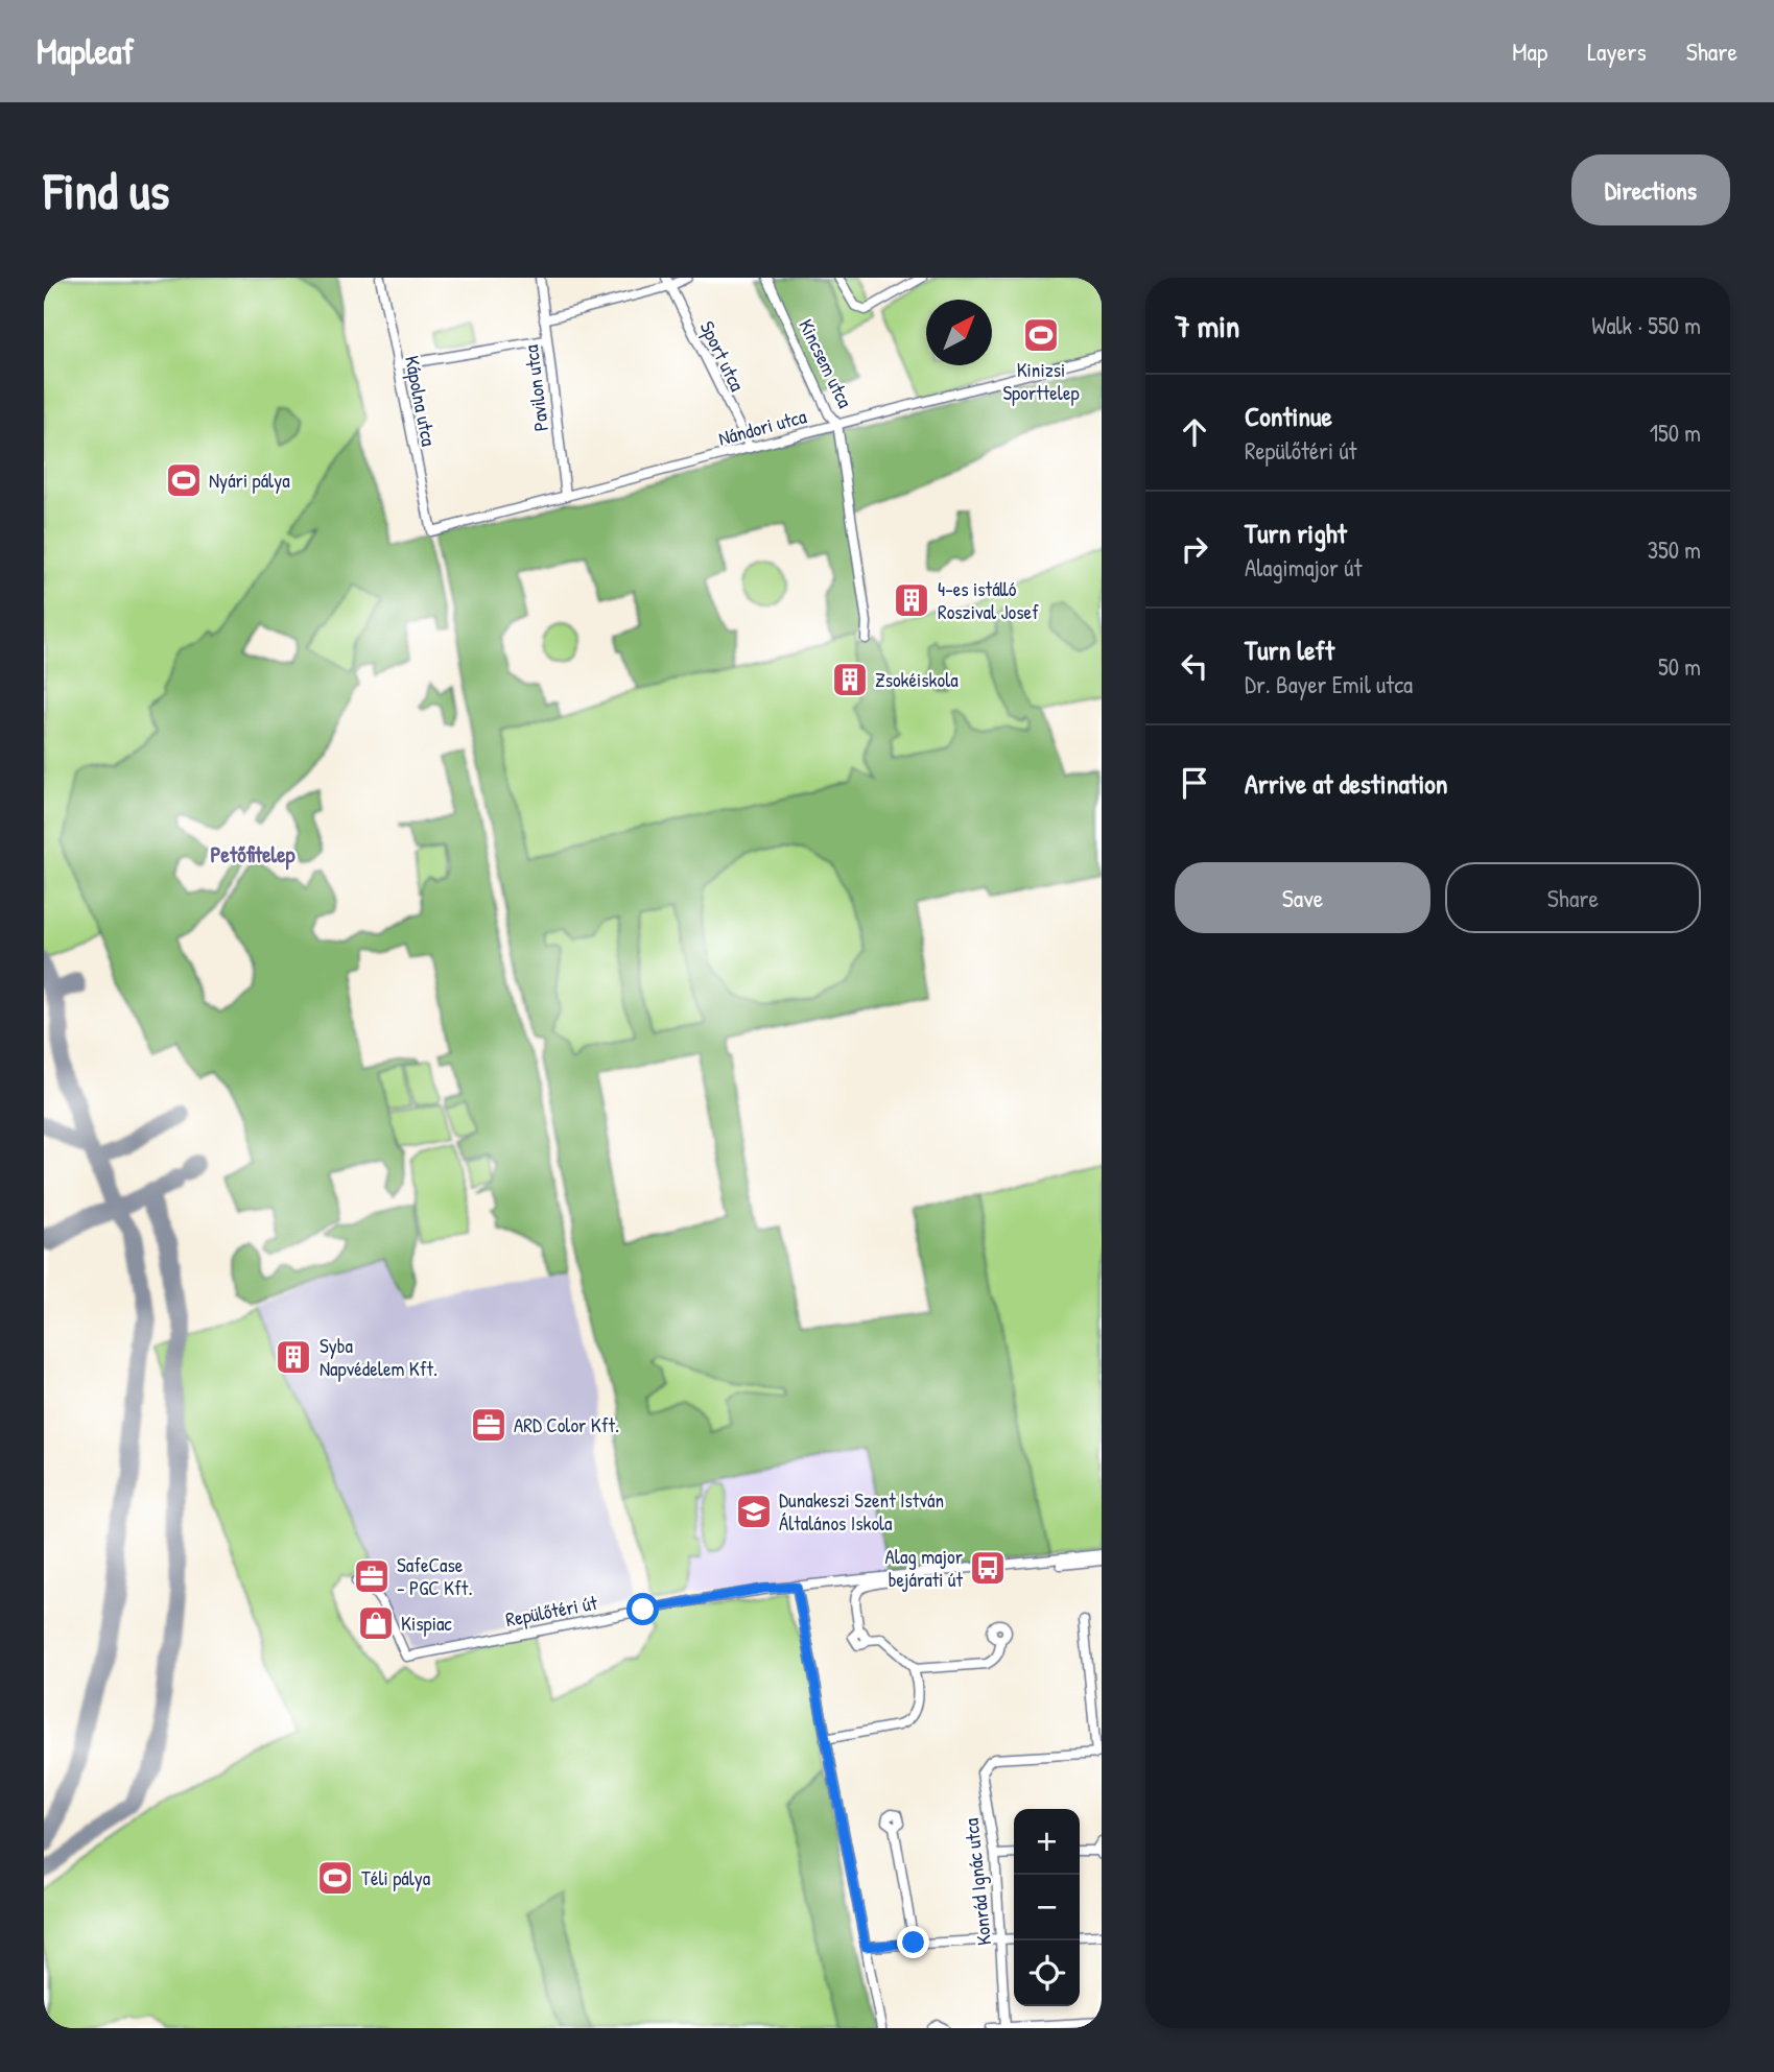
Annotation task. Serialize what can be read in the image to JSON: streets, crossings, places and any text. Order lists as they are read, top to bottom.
{
  "streets": {
    "street": [
      "Sport utca",
      "Kincsem utca",
      "Pavilon utca",
      "Kápolna utca",
      "Nándori utca",
      "Repülőtéri út",
      "Konrád Ignác utca"
    ]
  },
  "crossings": [
    ["Sport utca", "Nándori utca"],
    ["Kincsem utca", "Nándori utca"],
    ["Pavilon utca", "Nándori utca"],
    ["Kápolna utca", "Nándori utca"]
  ],
  "districts": ["Petőfitelep"],
  "places": {
    "sports": ["Kinizsi Sporttelep", "Nyári pálya", "Téli pálya"],
    "building": ["4-es istálló Roszival Josef", "Zsokéiskola", "Syba Napvédelem Kft."],
    "office": ["ARD Color Kft.", "SafeCase - PGC Kft."],
    "school or university": ["Dunakeszi Szent István Általános Iskola"],
    "bus stop": ["Alag major bejárati út"],
    "shop": ["Kispiac"]
  },
  "north": "top right",
  "page": {
    "header": "Mapleaf",
    "nav": ["Map", "Layers", "Share"],
    "buttons": [
      "Directions",
      ["Save", "Share"]
    ],
    "title": "Find us",
    "heading": ["7 min", "Walk · 550 m"],
    "list": [
      ["Continue", "Repülőtéri út", "150 m"],
      ["Turn right", "Alagimajor út", "350 m"],
      ["Turn left", "Dr. Bayer Emil utca", "50 m"],
      "Arrive at destination"
    ],
    "map_buttons": ["+", "−"]
  }
}
